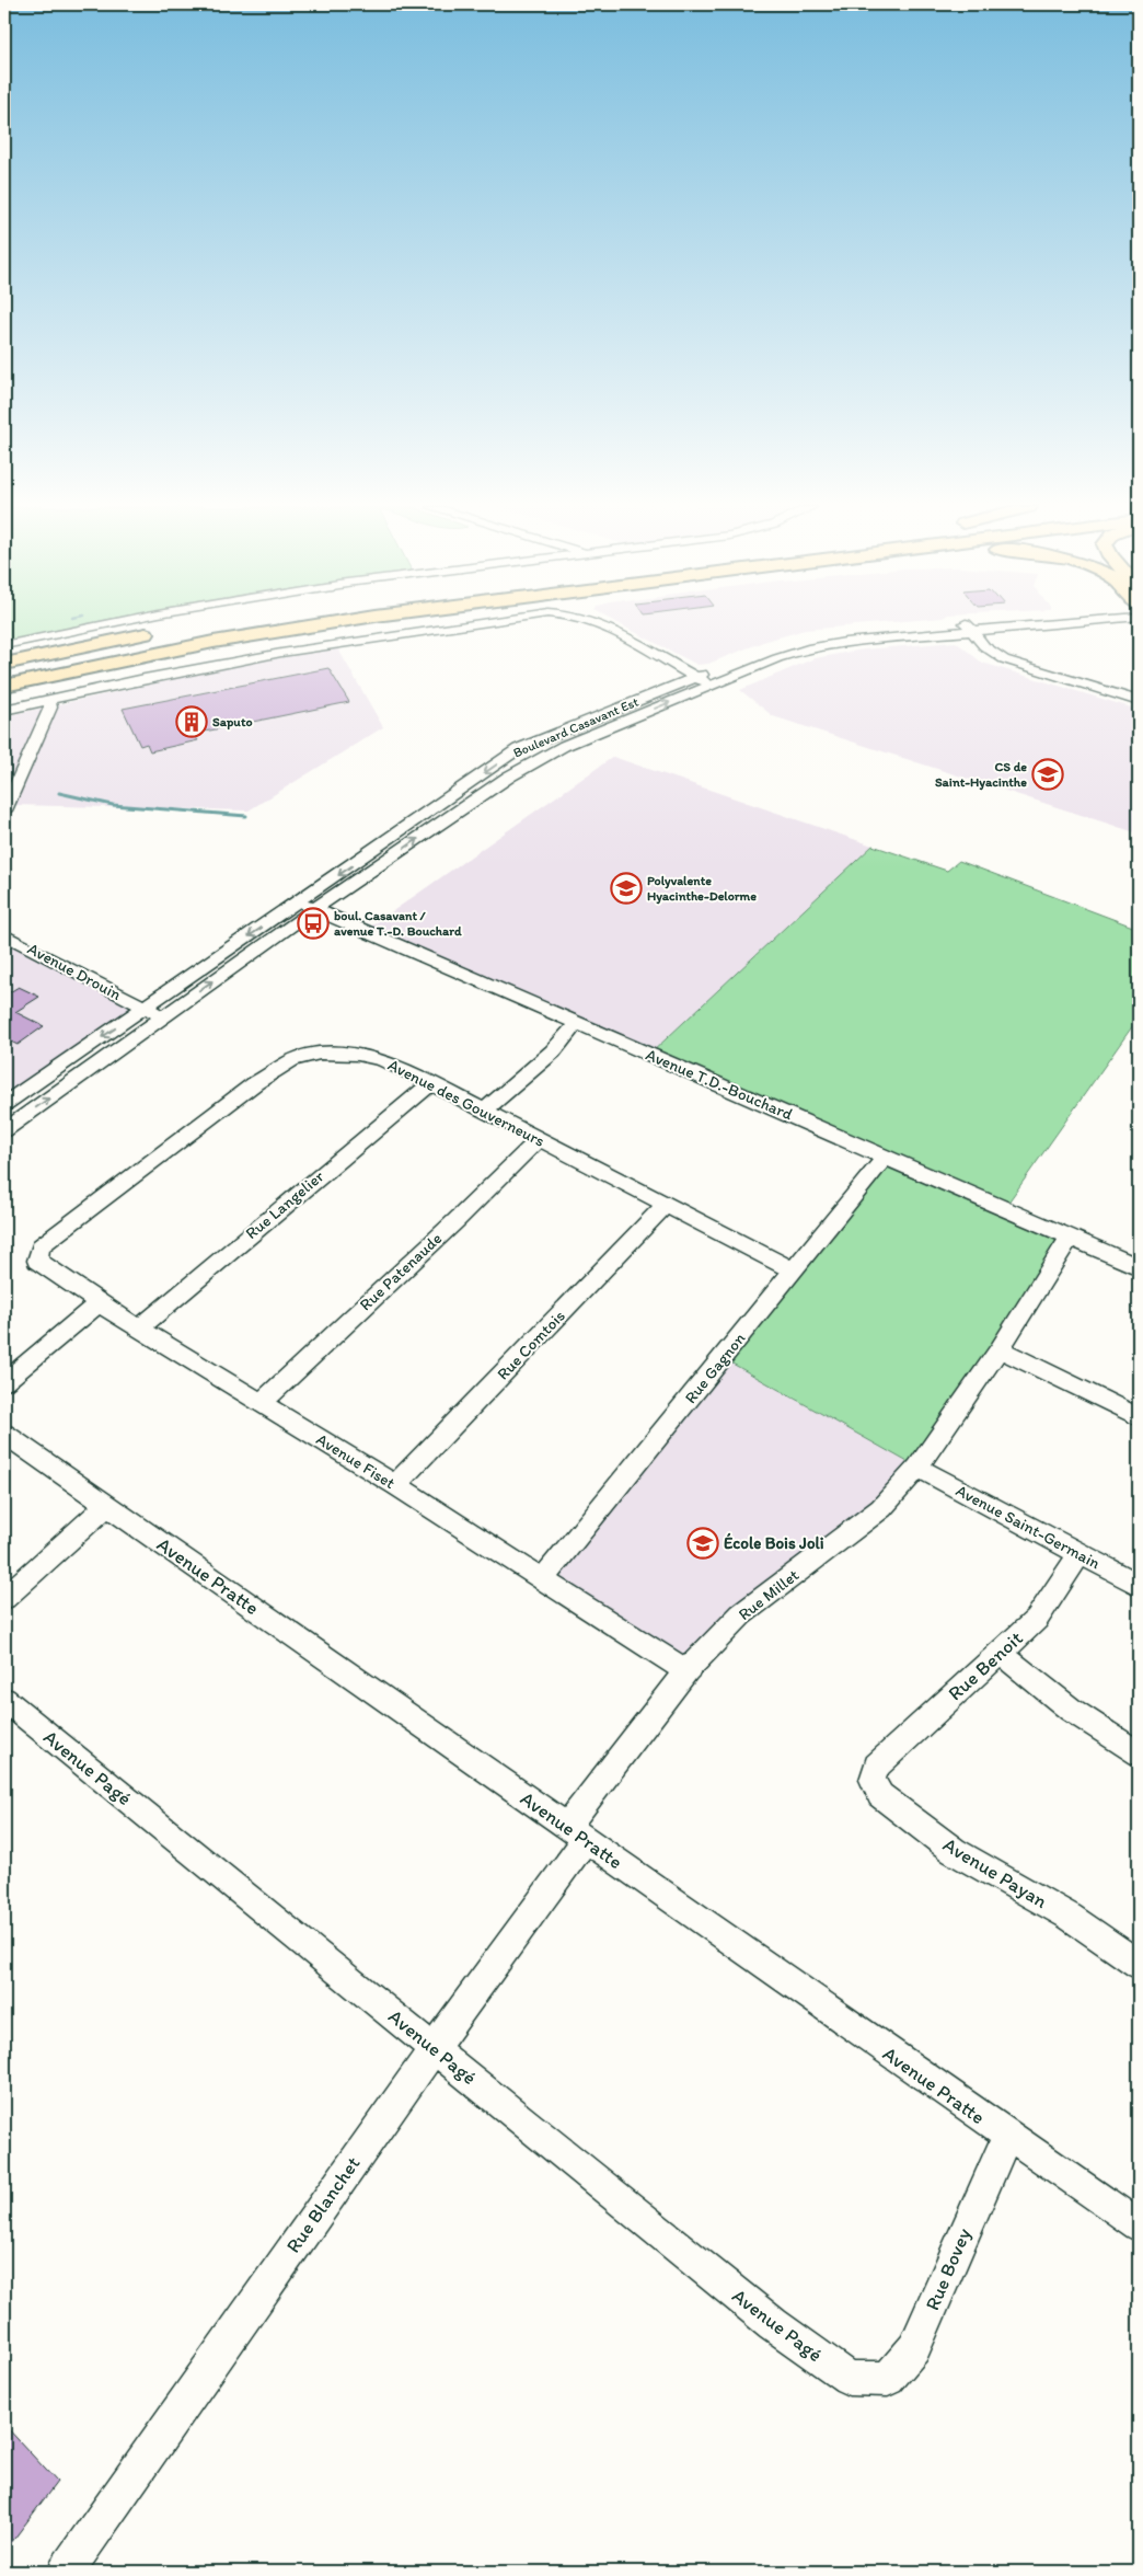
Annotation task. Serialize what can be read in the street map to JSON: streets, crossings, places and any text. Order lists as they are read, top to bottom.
{
  "streets": {
    "street": [
      "Boulevard Casavant Est",
      "Avenue Drouin",
      "Avenue T.D.-Bouchard",
      "Avenue des Gouverneurs",
      "Rue Langelier",
      "Rue Patenaude",
      "Rue Comtois",
      "Rue Gagnon",
      "Avenue Fiset",
      "Avenue Saint-Germain",
      "Avenue Pratte",
      "Rue Millet",
      "Rue Benoit",
      "Avenue Pagé",
      "Avenue Payan",
      "Rue Blanchet",
      "Rue Bovey"
    ]
  },
  "crossings": [
    ["Boulevard Casavant Est", "Avenue Drouin"],
    ["Boulevard Casavant Est", "Avenue T.D.-Bouchard"],
    ["Avenue T.D.-Bouchard", "Rue Gagnon"],
    ["Avenue T.D.-Bouchard", "Rue Millet"],
    ["Avenue des Gouverneurs", "Rue Langelier"],
    ["Avenue des Gouverneurs", "Rue Patenaude"],
    ["Avenue des Gouverneurs", "Rue Comtois"],
    ["Avenue des Gouverneurs", "Rue Gagnon"],
    ["Avenue des Gouverneurs", "Avenue Fiset"],
    ["Rue Langelier", "Avenue Fiset"],
    ["Rue Patenaude", "Avenue Fiset"],
    ["Rue Comtois", "Avenue Fiset"],
    ["Rue Gagnon", "Avenue Fiset"],
    ["Avenue Fiset", "Rue Millet"],
    ["Avenue Saint-Germain", "Rue Millet"],
    ["Avenue Saint-Germain", "Rue Benoit"],
    ["Avenue Pratte", "Rue Millet"],
    ["Avenue Pratte", "Rue Blanchet"],
    ["Avenue Pratte", "Rue Bovey"],
    ["Rue Millet", "Rue Blanchet"],
    ["Rue Benoit", "Avenue Payan"],
    ["Avenue Pagé", "Rue Blanchet"],
    ["Avenue Pagé", "Rue Bovey"]
  ],
  "places": {
    "building": ["Saputo"],
    "school or university": ["CS de Saint-Hyacinthe", "Polyvalente Hyacinthe-Delorme", "École Bois Joli"],
    "bus stop": ["boul. Casavant / avenue T.-D. Bouchard"]
  }
}
